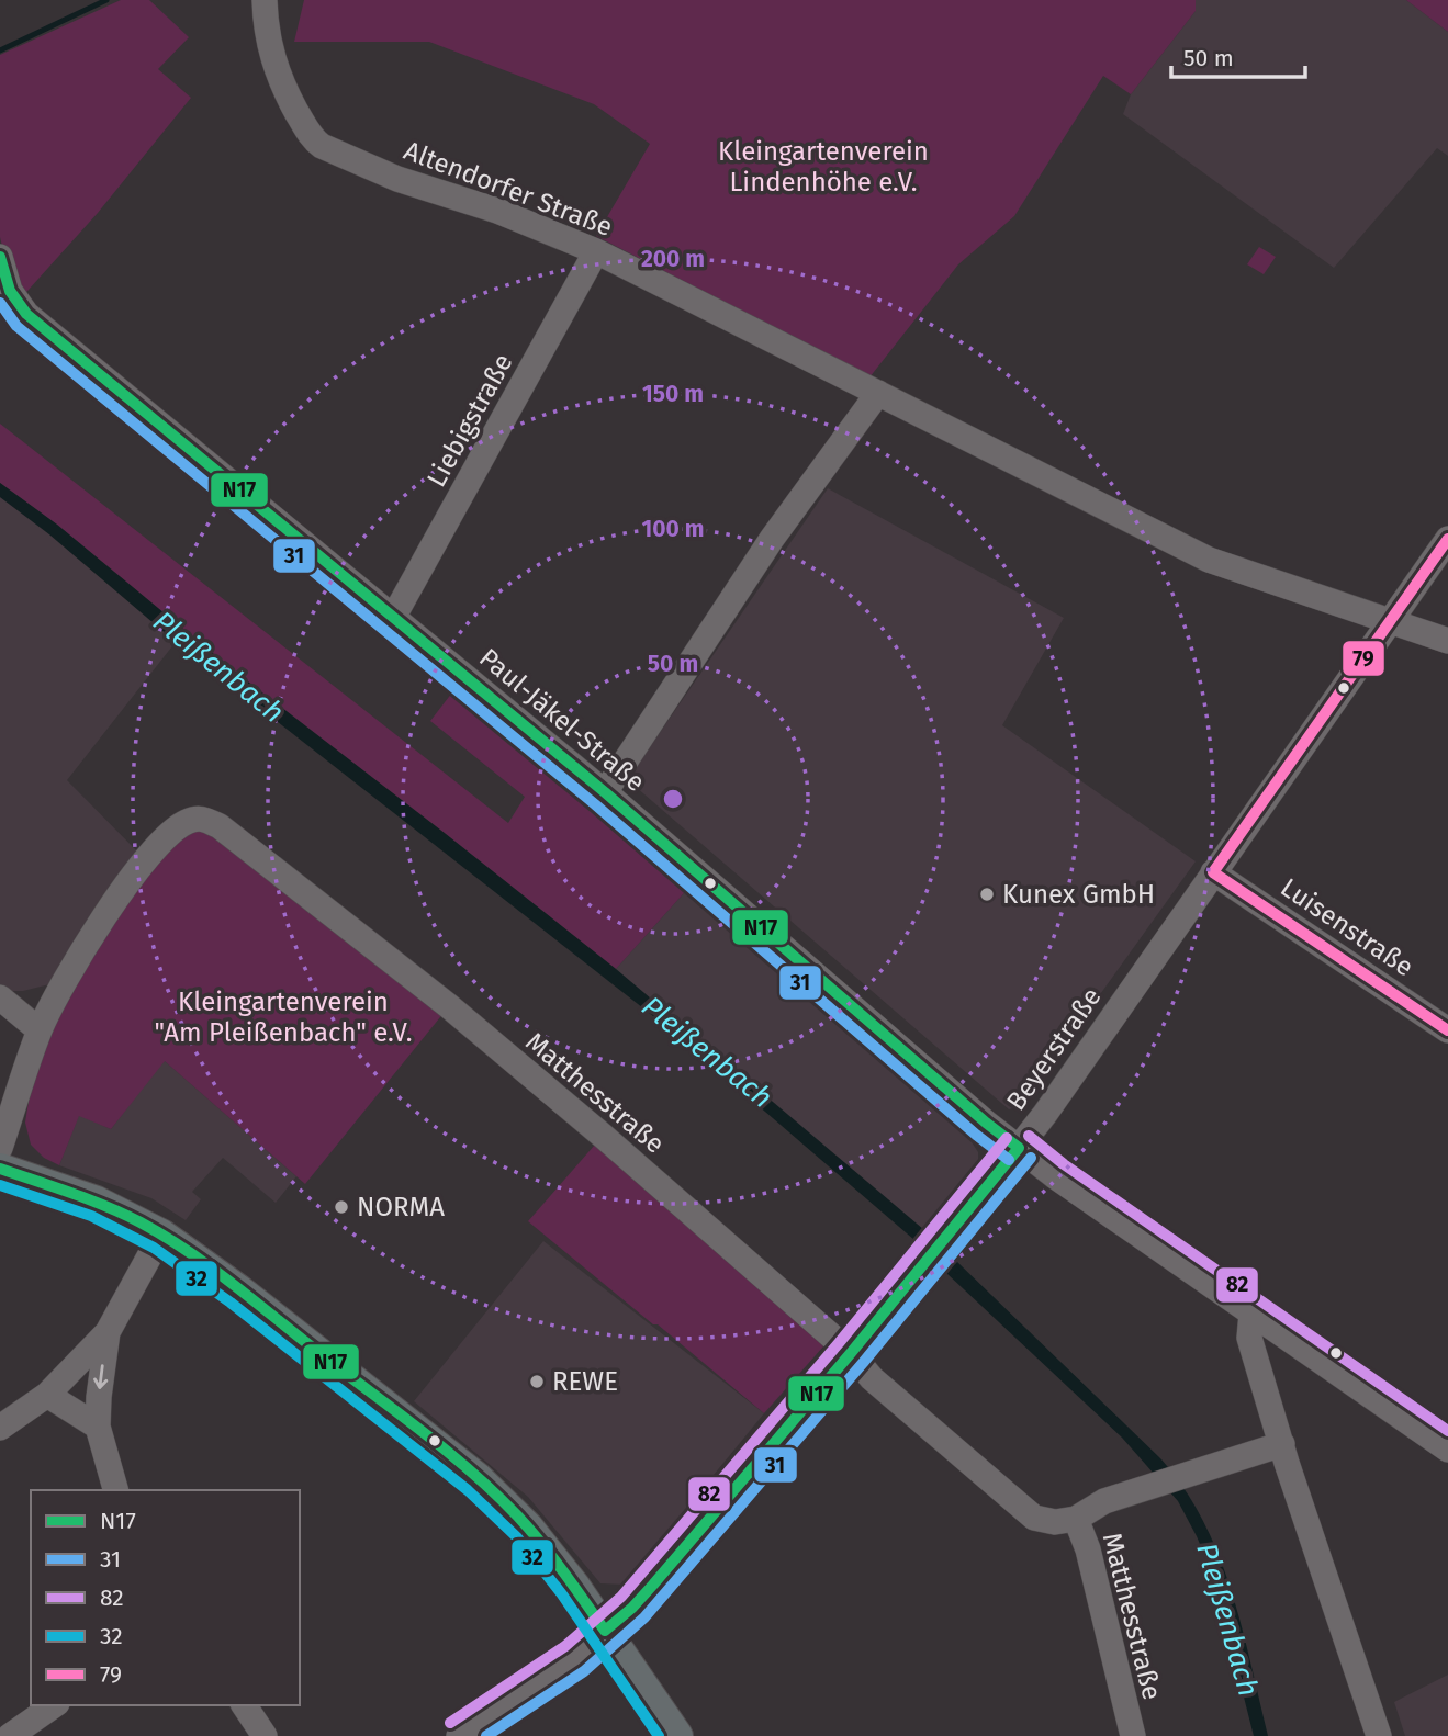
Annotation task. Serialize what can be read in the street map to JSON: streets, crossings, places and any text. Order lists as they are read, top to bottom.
{
  "streets": {
    "street": [
      "Altendorfer Straße",
      "Liebigstraße",
      "Paul-Jäkel-Straße",
      "Luisenstraße",
      "Beyerstraße",
      "Matthesstraße"
    ]
  },
  "crossings": [
    ["Altendorfer Straße", "Liebigstraße"],
    ["Altendorfer Straße", "Beyerstraße"],
    ["Liebigstraße", "Paul-Jäkel-Straße"],
    ["Paul-Jäkel-Straße", "Beyerstraße"],
    ["Luisenstraße", "Beyerstraße"],
    ["Beyerstraße", "Matthesstraße"]
  ],
  "water": ["Pleißenbach"],
  "parks": ["Kleingartenverein Lindenhöhe e.V.", "Kleingartenverein \"Am Pleißenbach\" e.V."],
  "places": ["Kunex GmbH", "NORMA", "REWE"],
  "lines": [
    "transit line N17",
    "transit line 31",
    "transit line 79",
    "transit line 82",
    "transit line 32"
  ],
  "legend": [
    "N17",
    "31",
    "82",
    "32",
    "79"
  ],
  "scale_bar": "50 m",
  "rings": [
    "200 m",
    "150 m",
    "100 m",
    "50 m"
  ]
}
